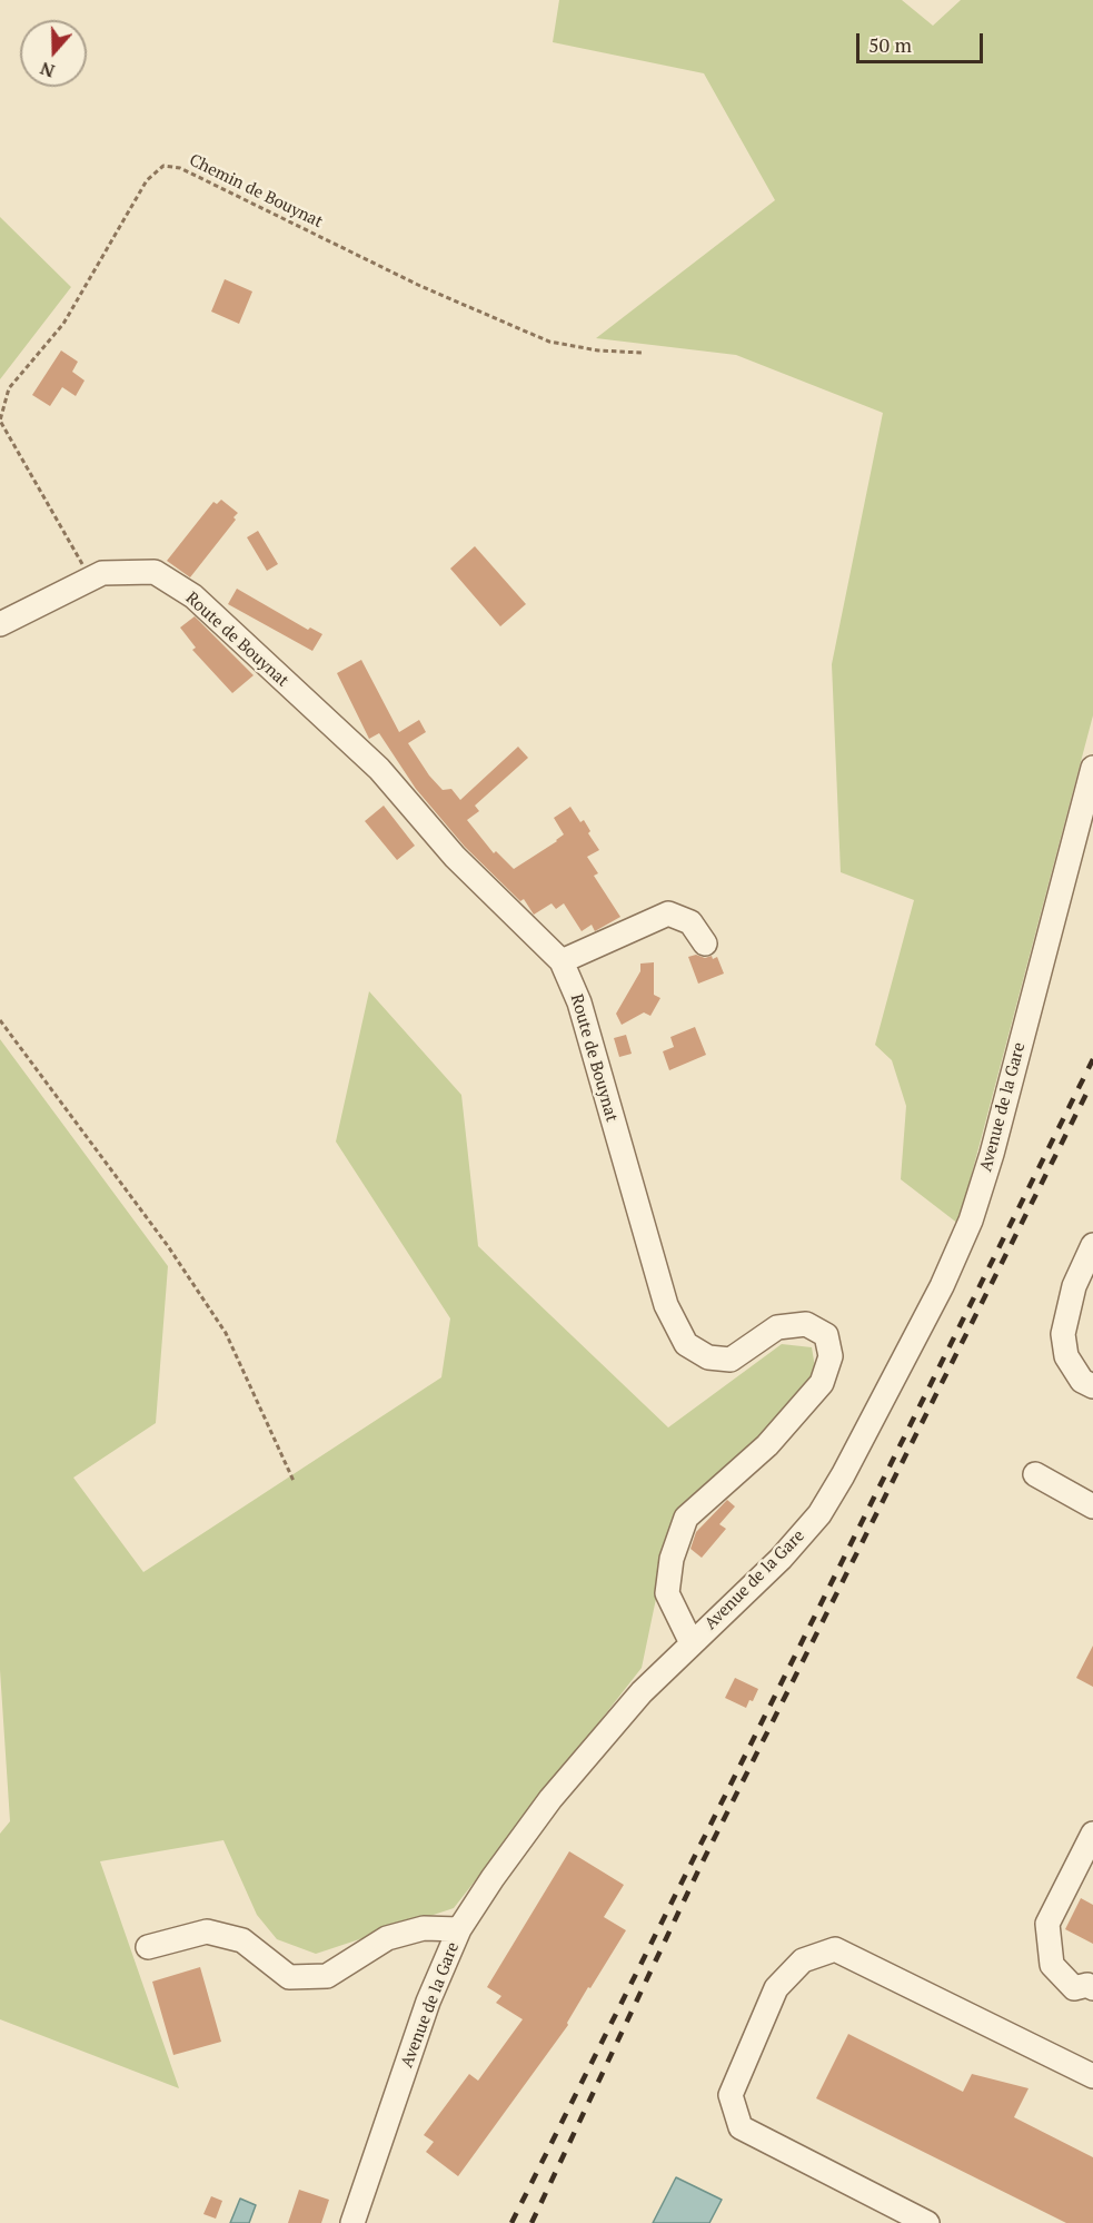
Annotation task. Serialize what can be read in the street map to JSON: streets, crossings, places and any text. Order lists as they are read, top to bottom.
{
  "streets": {
    "street": ["Route de Bouynat", "Avenue de la Gare"],
    "path": ["Chemin de Bouynat"]
  },
  "crossings": [
    ["Route de Bouynat", "Avenue de la Gare"]
  ],
  "scale_bar": "50 m",
  "north": "bottom"
}
